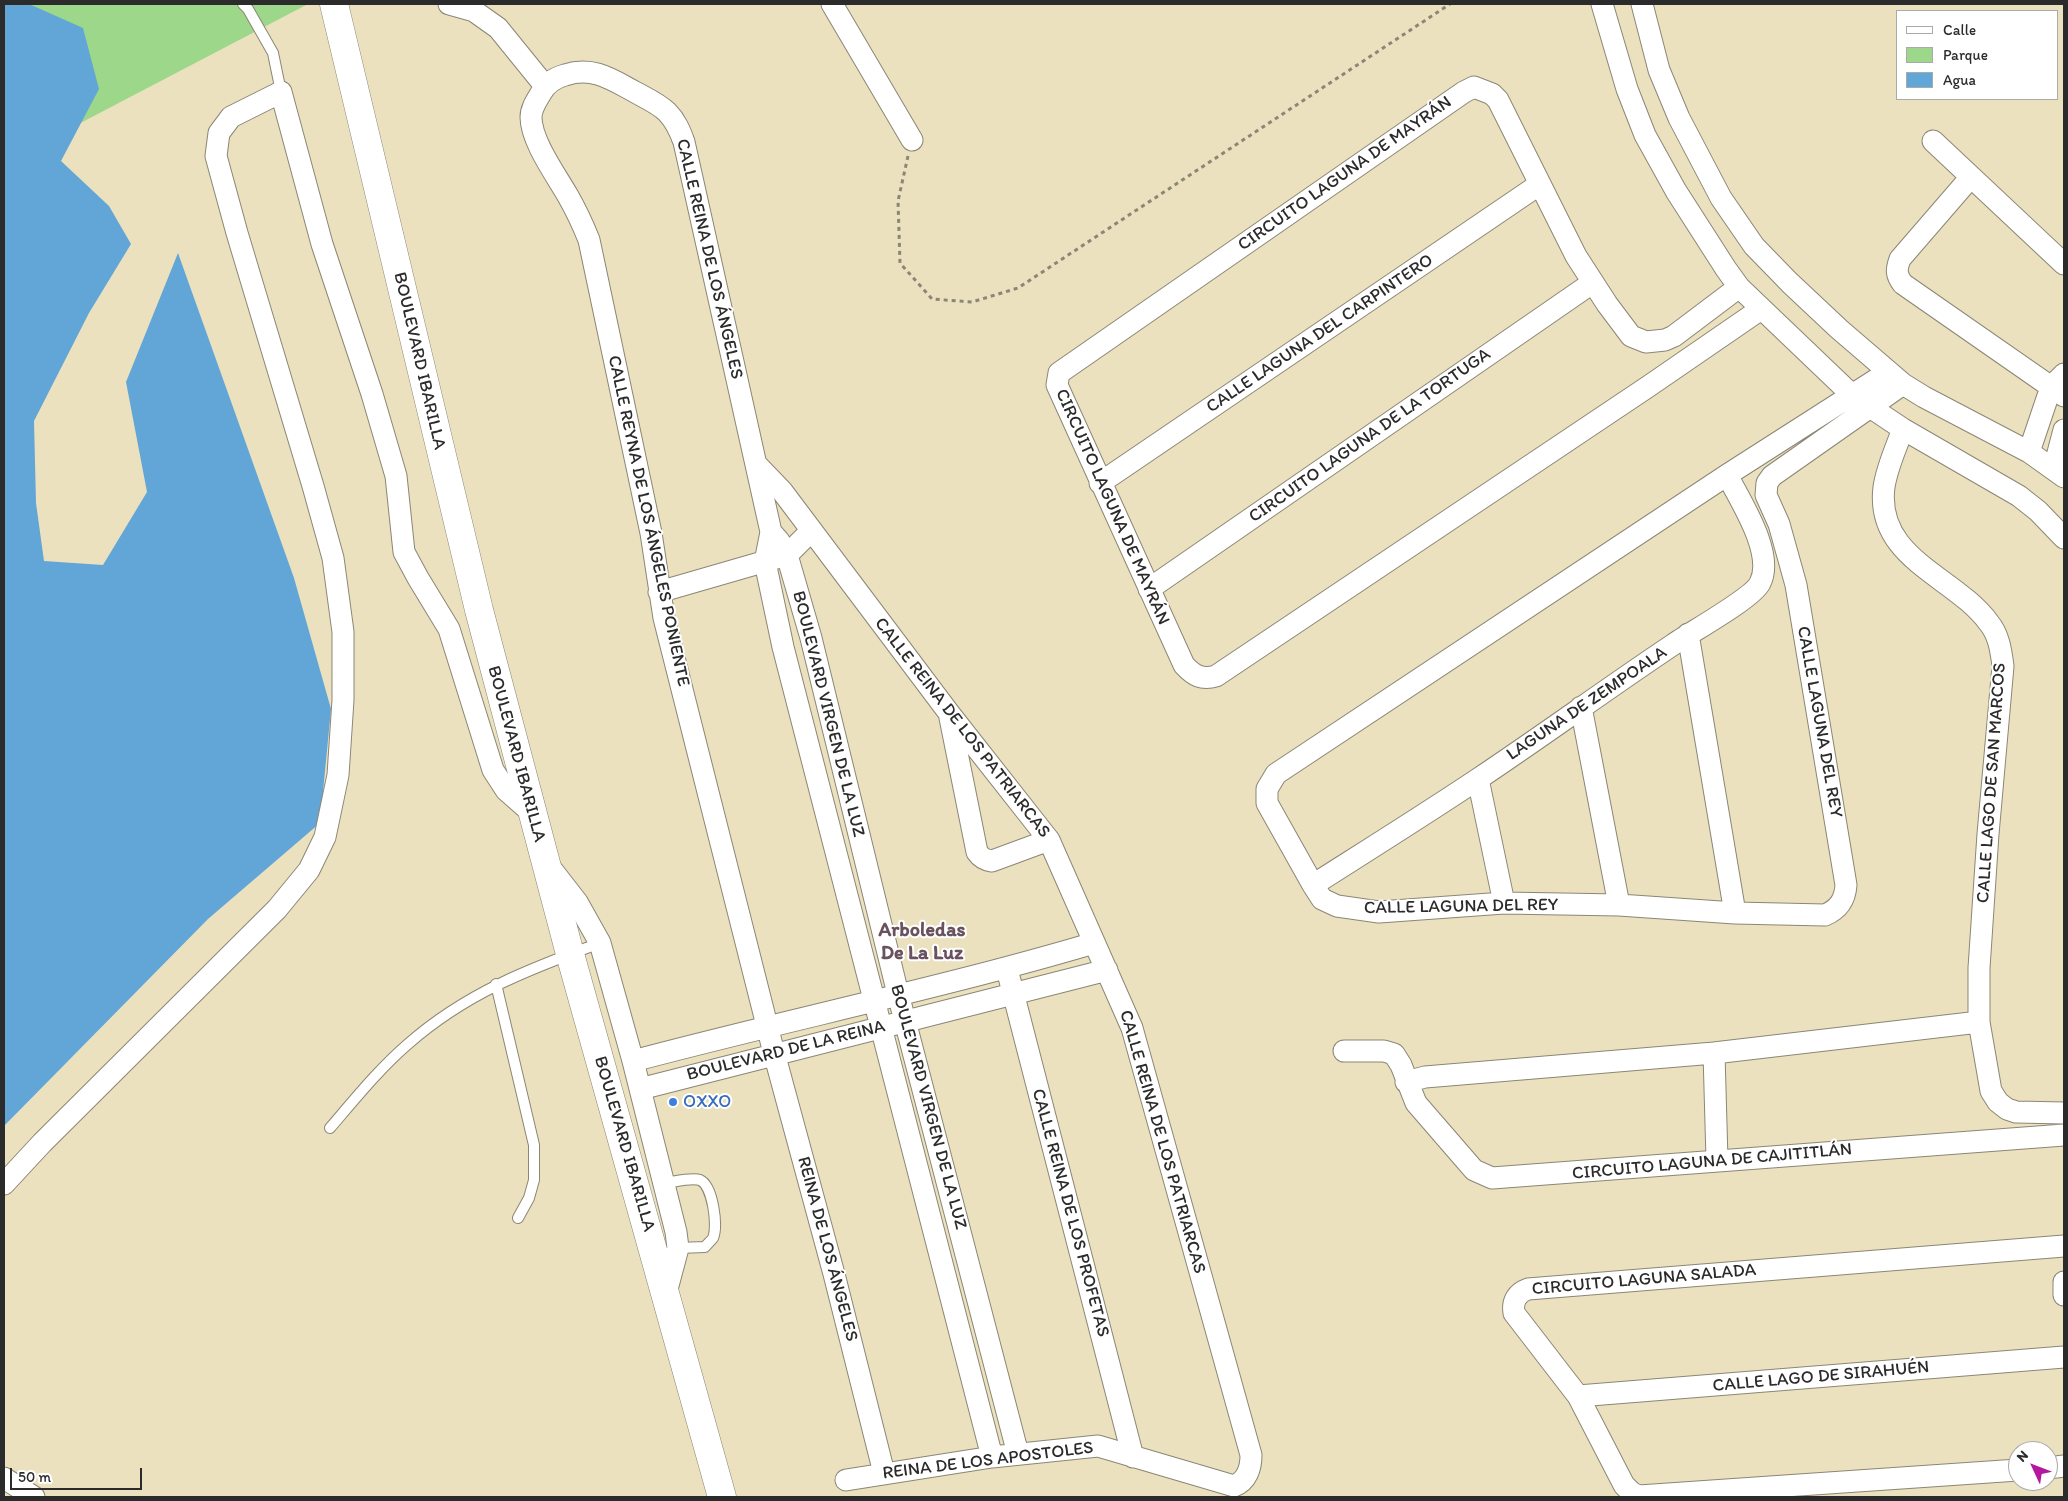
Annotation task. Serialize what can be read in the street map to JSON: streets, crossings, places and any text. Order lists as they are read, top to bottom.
{
  "streets": {
    "street": [
      "CIRCUITO LAGUNA DE MAYRÁN",
      "CALLE REINA DE LOS ÁNGELES",
      "CALLE LAGUNA DEL CARPINTERO",
      "BOULEVARD IBARILLA",
      "CIRCUITO LAGUNA DE LA TORTUGA",
      "CALLE REYNA DE LOS ÁNGELES PONIENTE",
      "LAGUNA DE ZEMPOALA",
      "BOULEVARD VIRGEN DE LA LUZ",
      "CALLE LAGUNA DEL REY",
      "CALLE REINA DE LOS PATRIARCAS",
      "CALLE LAGO DE SAN MARCOS",
      "BOULEVARD DE LA REINA",
      "CIRCUITO LAGUNA DE CAJITITLÁN",
      "CALLE REINA DE LOS PROFETAS",
      "REINA DE LOS ÁNGELES",
      "CIRCUITO LAGUNA SALADA",
      "CALLE LAGO DE SIRAHUÉN",
      "REINA DE LOS APOSTOLES"
    ]
  },
  "crossings": [
    ["CIRCUITO LAGUNA DE MAYRÁN", "CALLE LAGUNA DEL CARPINTERO"],
    ["CIRCUITO LAGUNA DE MAYRÁN", "CIRCUITO LAGUNA DE LA TORTUGA"],
    ["CALLE REINA DE LOS ÁNGELES", "CALLE REYNA DE LOS ÁNGELES PONIENTE"],
    ["CALLE REINA DE LOS ÁNGELES", "BOULEVARD VIRGEN DE LA LUZ"],
    ["CALLE REYNA DE LOS ÁNGELES PONIENTE", "BOULEVARD DE LA REINA"],
    ["CALLE REYNA DE LOS ÁNGELES PONIENTE", "REINA DE LOS ÁNGELES"],
    ["LAGUNA DE ZEMPOALA", "CALLE LAGUNA DEL REY"],
    ["BOULEVARD VIRGEN DE LA LUZ", "BOULEVARD DE LA REINA"],
    ["BOULEVARD VIRGEN DE LA LUZ", "REINA DE LOS APOSTOLES"],
    ["CALLE REINA DE LOS PATRIARCAS", "BOULEVARD DE LA REINA"],
    ["CALLE REINA DE LOS PATRIARCAS", "REINA DE LOS APOSTOLES"],
    ["BOULEVARD DE LA REINA", "CALLE REINA DE LOS PROFETAS"],
    ["BOULEVARD DE LA REINA", "REINA DE LOS ÁNGELES"],
    ["CALLE REINA DE LOS PROFETAS", "REINA DE LOS APOSTOLES"],
    ["REINA DE LOS ÁNGELES", "REINA DE LOS APOSTOLES"],
    ["CIRCUITO LAGUNA SALADA", "CALLE LAGO DE SIRAHUÉN"]
  ],
  "districts": ["Arboledas De La Luz"],
  "places": ["OXXO"],
  "legend": ["Calle", "Parque", "Agua"],
  "scale_bar": "50 m",
  "north": "top left"
}
